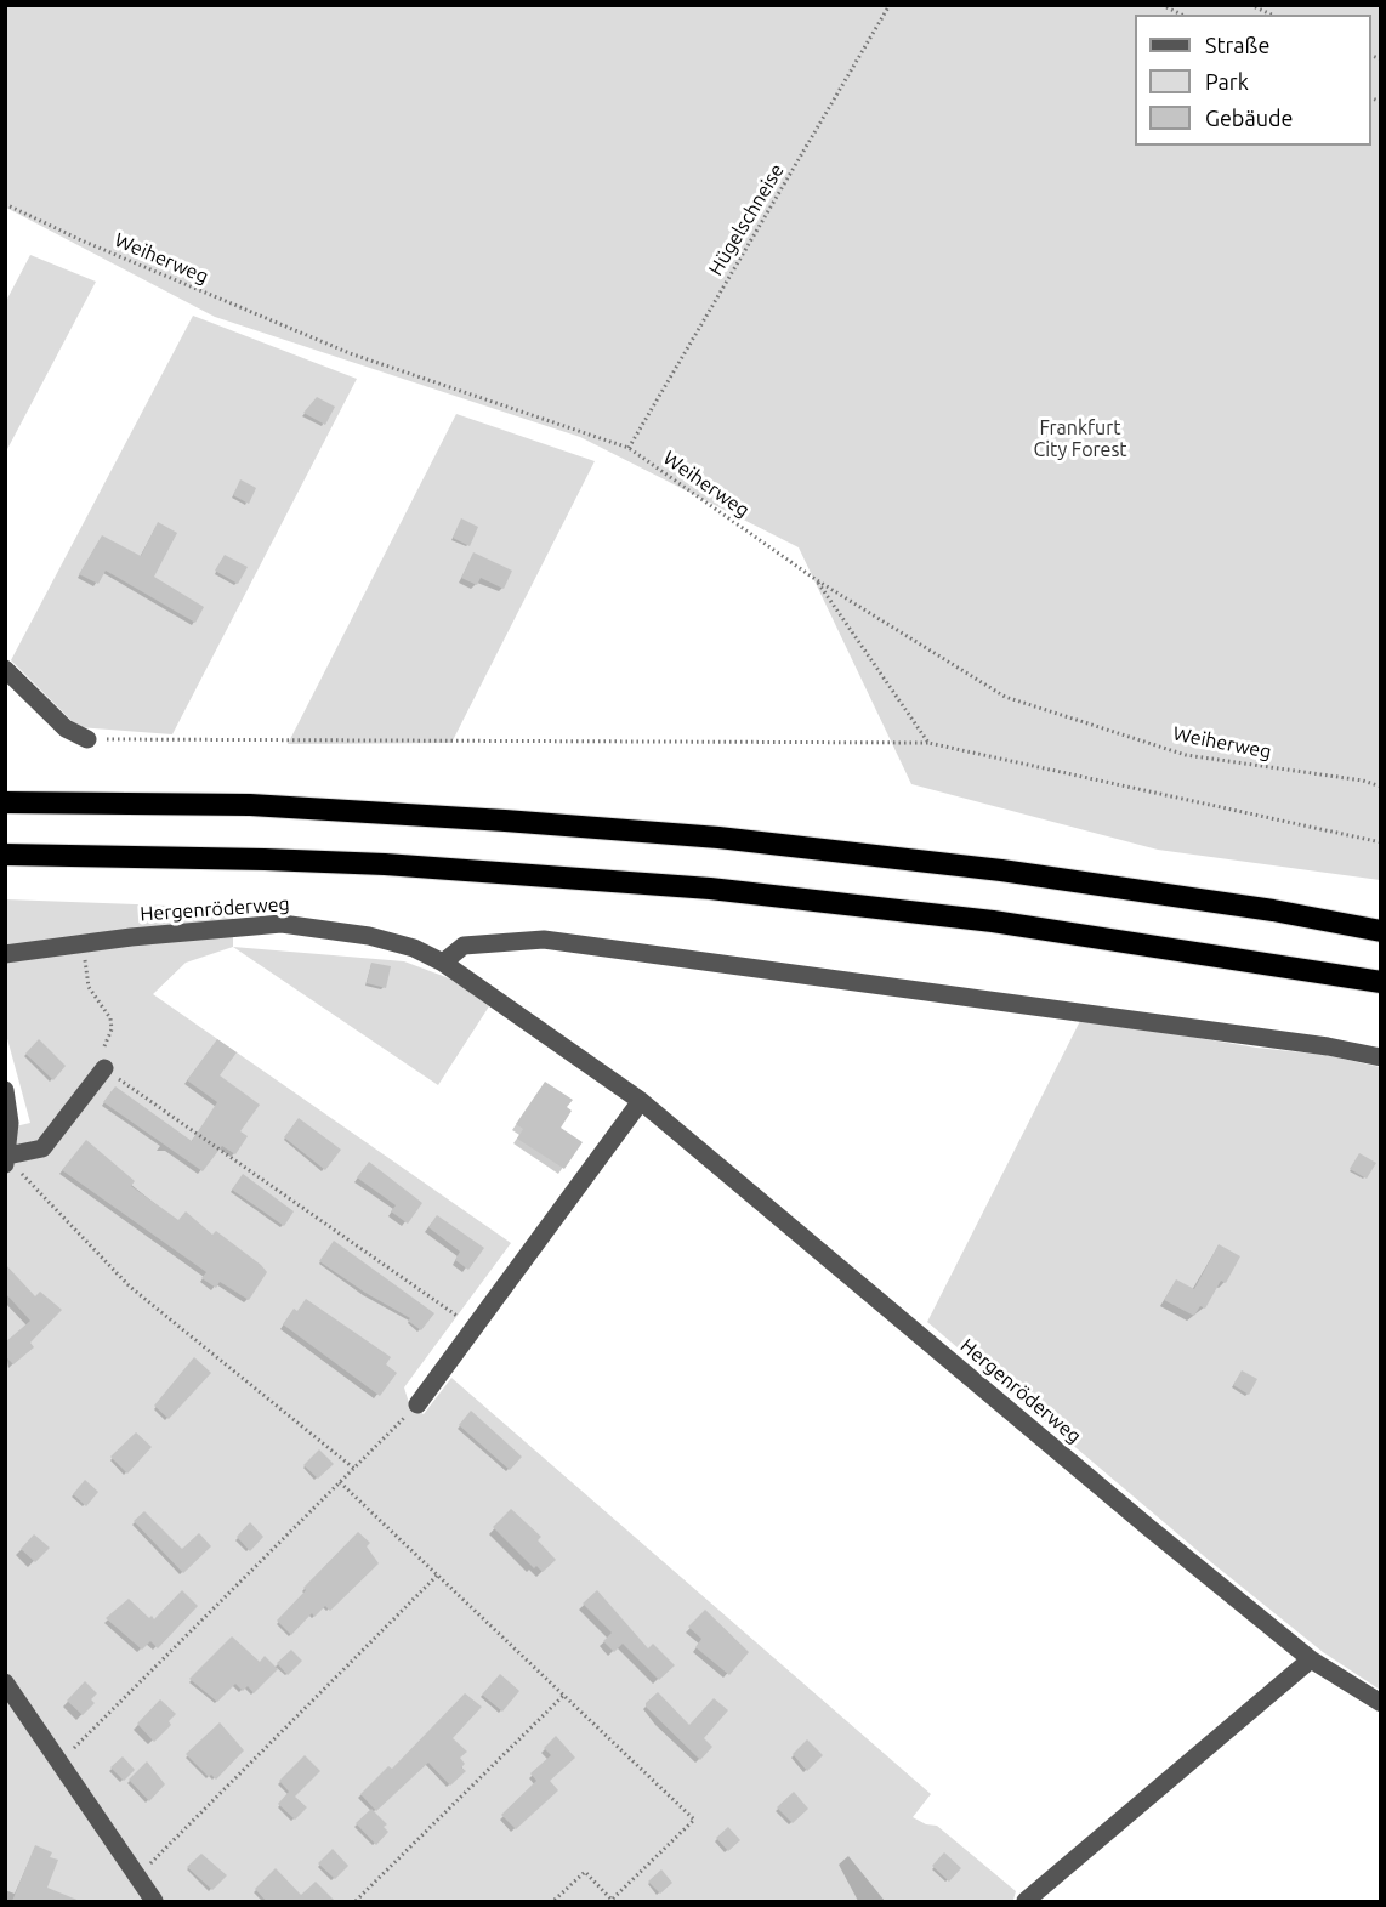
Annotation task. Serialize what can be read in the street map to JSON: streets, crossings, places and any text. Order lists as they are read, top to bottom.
{
  "streets": {
    "street": ["Hergenröderweg"],
    "path": ["Hügelschneise", "Weiherweg"]
  },
  "crossings": [
    ["Hügelschneise", "Weiherweg"]
  ],
  "parks": ["Frankfurt City Forest"],
  "legend": ["Straße", "Park", "Gebäude"]
}
